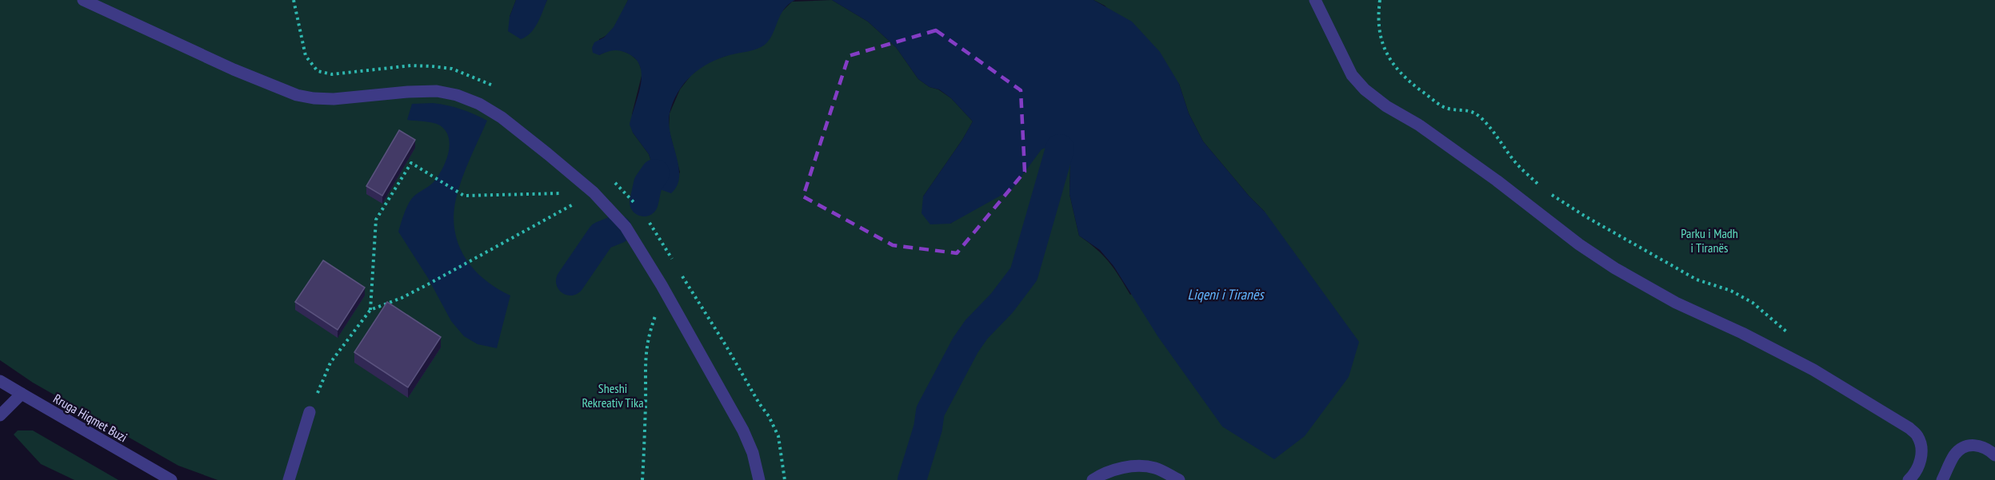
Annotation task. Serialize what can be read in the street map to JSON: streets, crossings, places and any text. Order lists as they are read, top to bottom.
{
  "streets": {
    "street": ["Rruga Hiqmet Buzi"]
  },
  "water": ["Liqeni i Tiranës"],
  "parks": ["Parku i Madh i Tiranës", "Sheshi Rekreativ Tika"]
}
